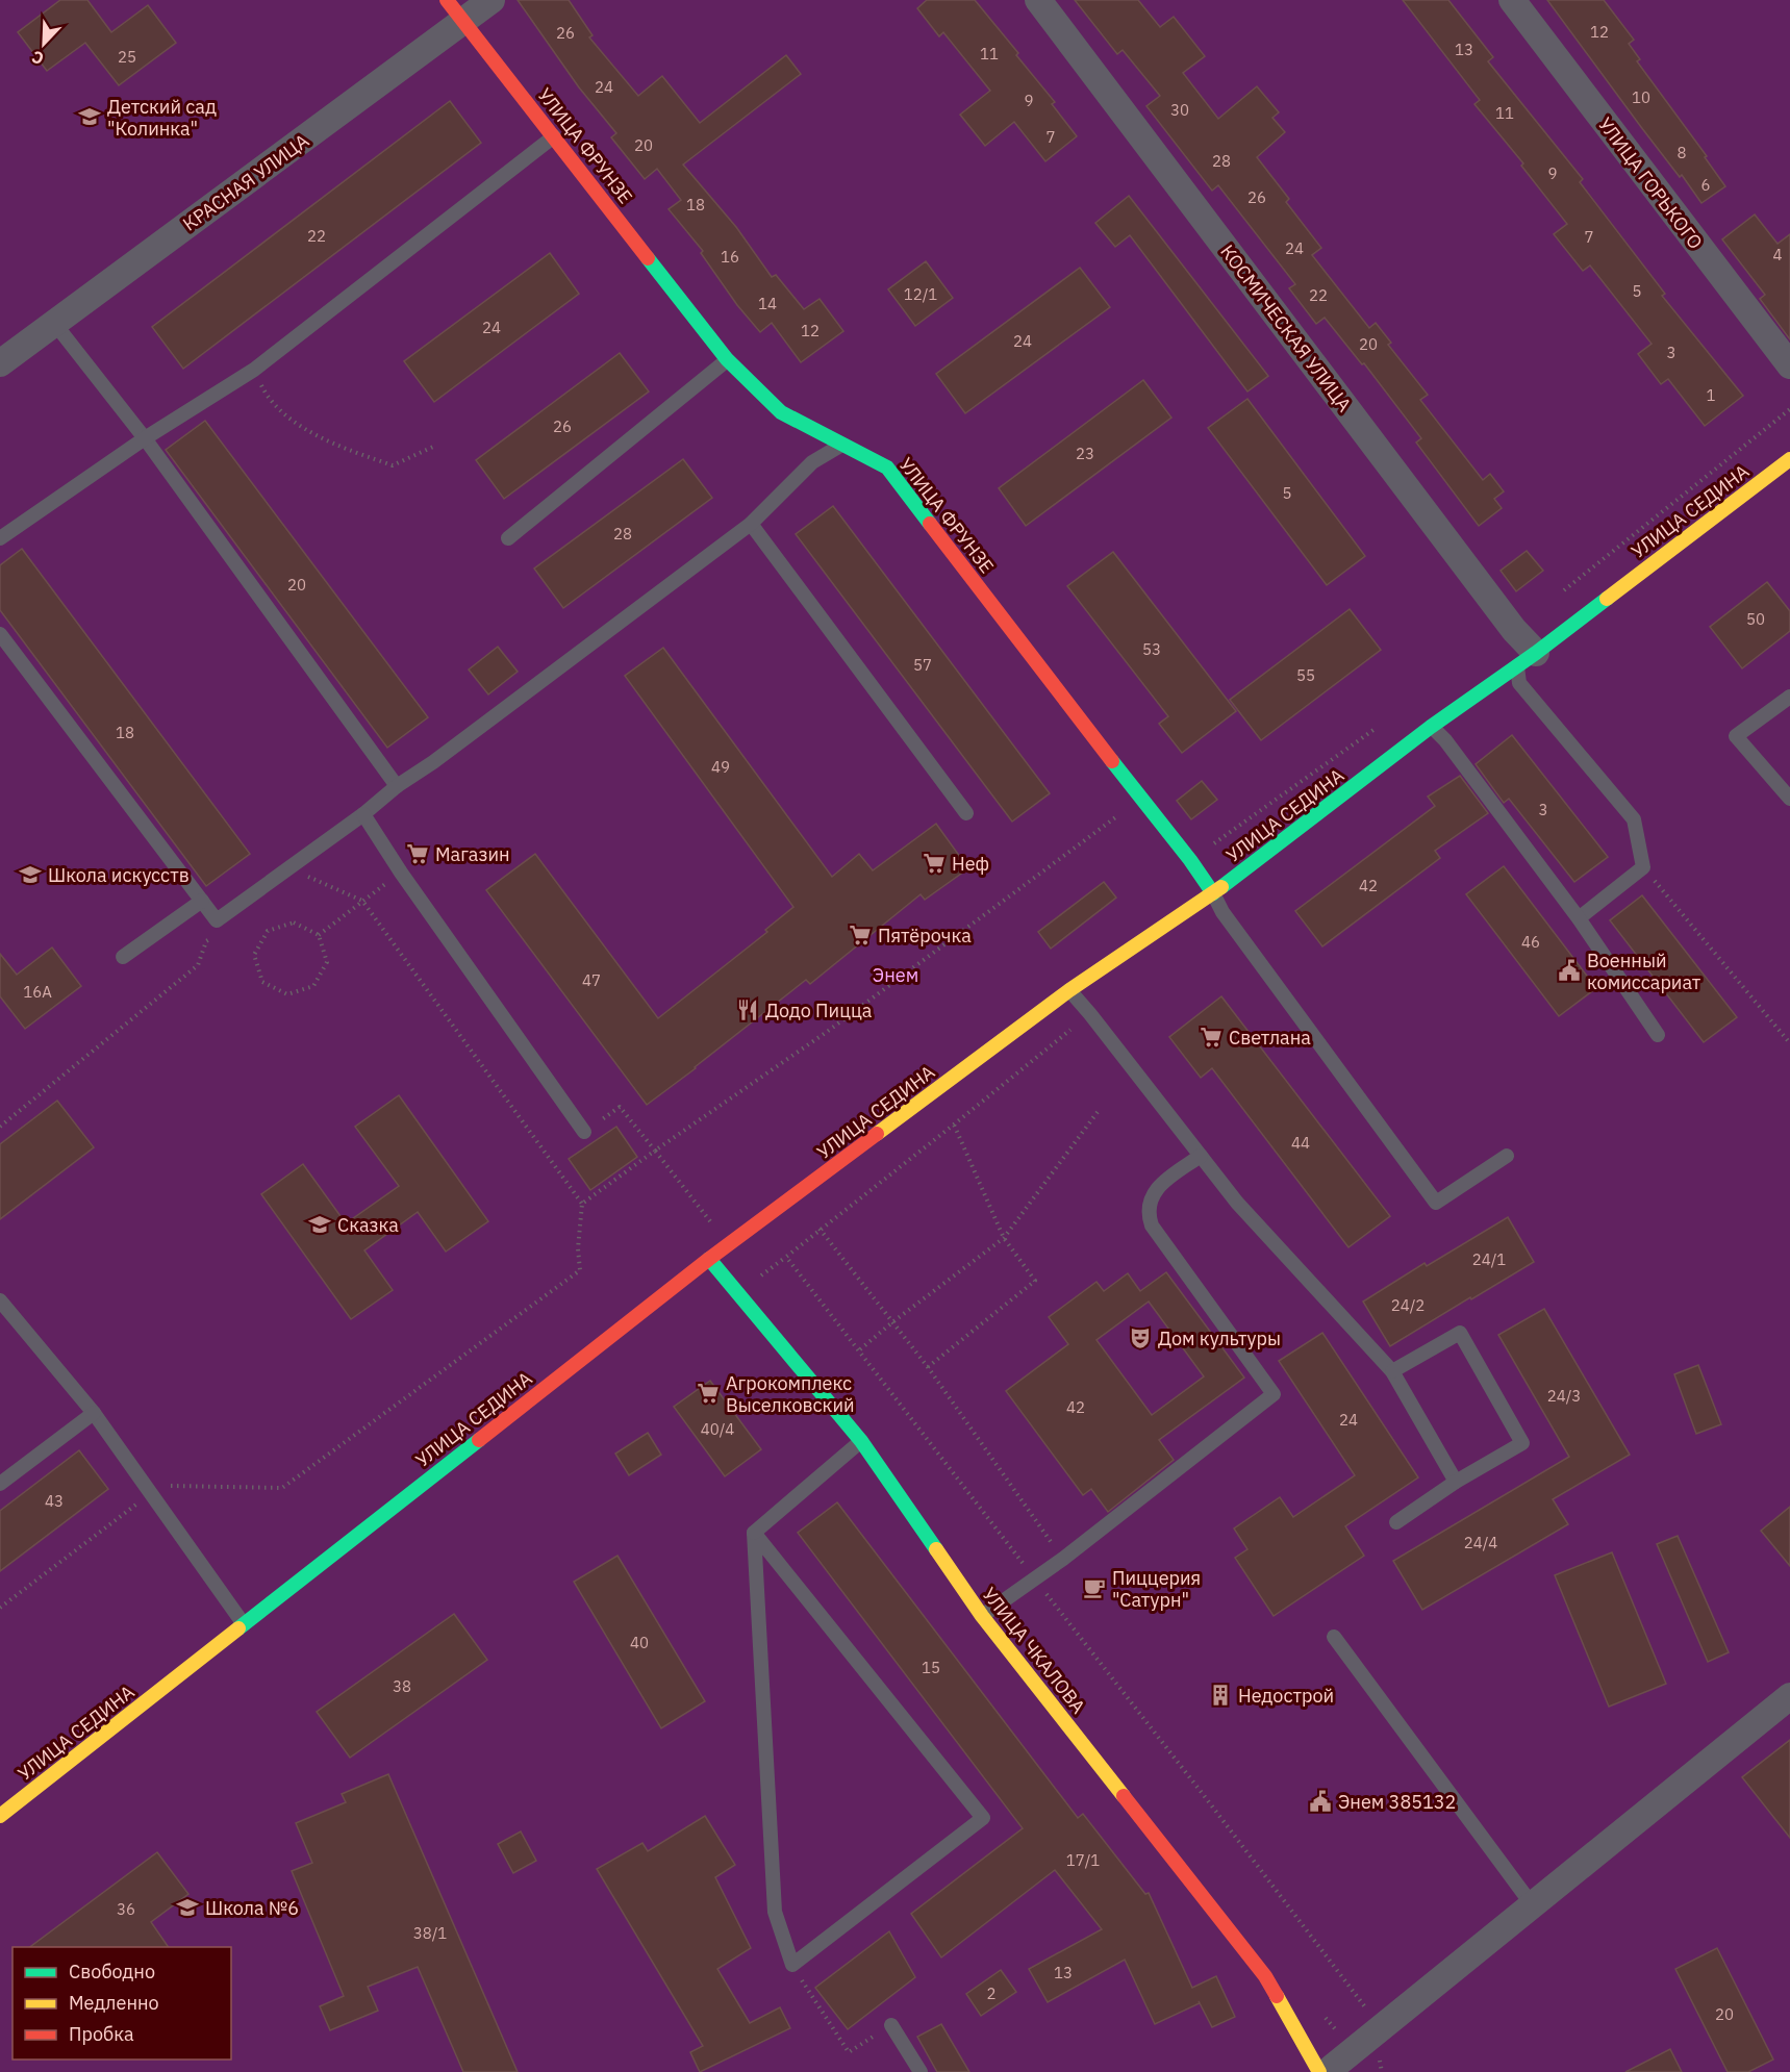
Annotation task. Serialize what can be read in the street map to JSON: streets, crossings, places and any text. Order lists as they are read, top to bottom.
{
  "streets": {
    "street": [
      "УЛИЦА ФРУНЗЕ",
      "КРАСНАЯ УЛИЦА",
      "УЛИЦА ГОРЬКОГО",
      "КОСМИЧЕСКАЯ УЛИЦА",
      "УЛИЦА СЕДИНА",
      "УЛИЦА ЧКАЛОВА"
    ]
  },
  "crossings": [
    ["УЛИЦА ФРУНЗЕ", "КРАСНАЯ УЛИЦА"],
    ["УЛИЦА ФРУНЗЕ", "УЛИЦА СЕДИНА"],
    ["КОСМИЧЕСКАЯ УЛИЦА", "УЛИЦА СЕДИНА"],
    ["УЛИЦА СЕДИНА", "УЛИЦА ЧКАЛОВА"]
  ],
  "parks": ["Энем"],
  "places": {
    "school or university": [
      "Детский сад \"Колинка\"",
      "Школа искусств",
      "Сказка",
      "Школа №6"
    ],
    "supermarket": [
      "Магазин",
      "Неф",
      "Пятёрочка",
      "Светлана",
      "Агрокомплекс Выселковский"
    ],
    "public building": ["Военный комиссариат", "Энем 385132"],
    "restaurant": ["Додо Пицца"],
    "theatre": ["Дом культуры"],
    "cafe": ["Пиццерия \"Сатурн\""],
    "building": ["Недострой"]
  },
  "house_numbers": [
    "12",
    "26",
    "13",
    "11",
    "25",
    "24",
    "10",
    "9",
    "30",
    "11",
    "7",
    "20",
    "8",
    "28",
    "9",
    "6",
    "26",
    "18",
    "22",
    "7",
    "24",
    "4",
    "16",
    "5",
    "12/1",
    "22",
    "14",
    "24",
    "12",
    "24",
    "20",
    "3",
    "1",
    "26",
    "23",
    "5",
    "28",
    "20",
    "50",
    "53",
    "57",
    "55",
    "18",
    "49",
    "3",
    "42",
    "46",
    "47",
    "16А",
    "44",
    "24/1",
    "24/2",
    "24/3",
    "42",
    "24",
    "40/4",
    "43",
    "24/4",
    "40",
    "15",
    "38",
    "17/1",
    "36",
    "38/1",
    "13",
    "2",
    "20"
  ],
  "legend": ["Свободно", "Медленно", "Пробка"],
  "north": "bottom left"
}
